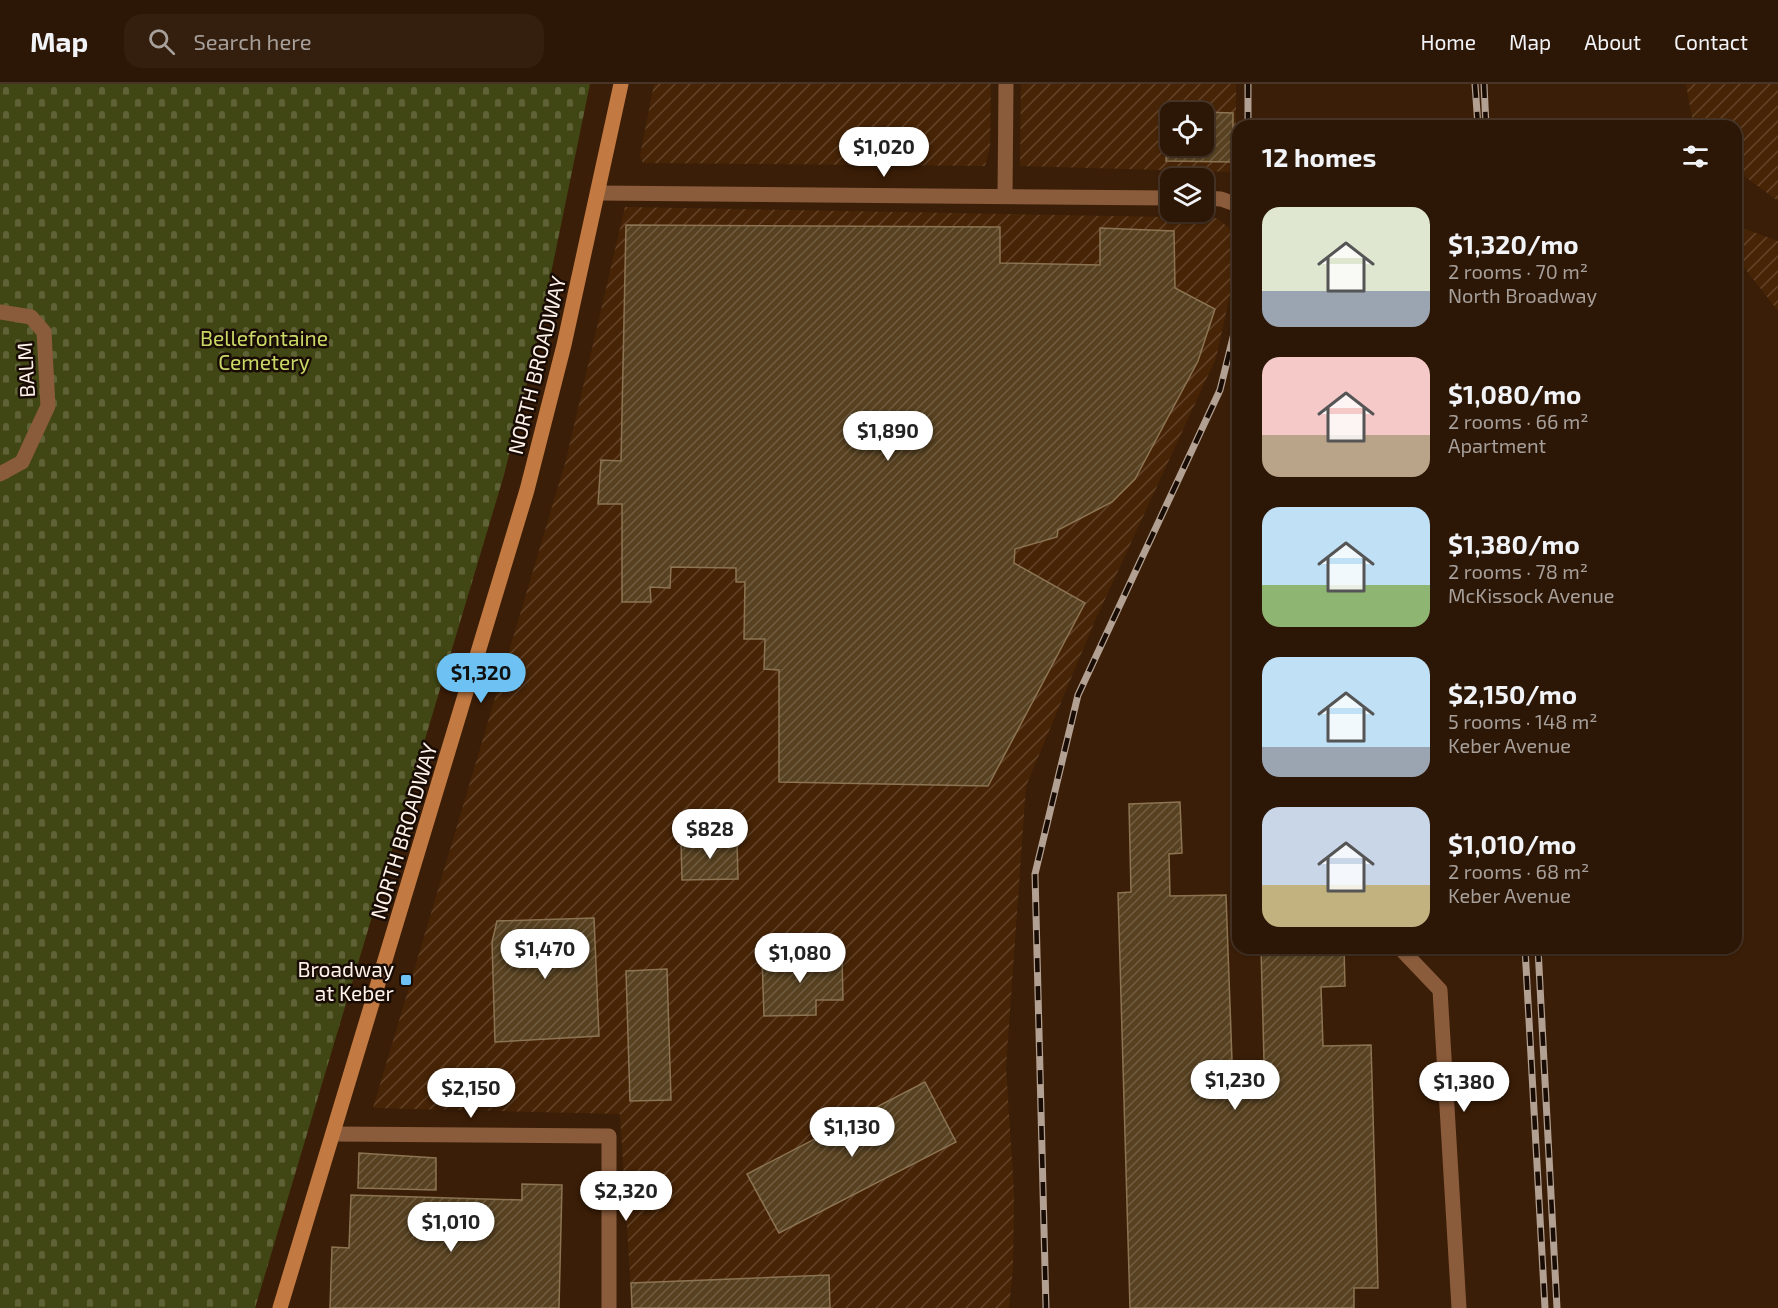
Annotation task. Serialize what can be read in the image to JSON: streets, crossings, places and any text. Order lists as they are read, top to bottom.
{
  "streets": {
    "main road": ["NORTH BROADWAY"],
    "street": ["BALM"]
  },
  "parks": ["Bellefontaine Cemetery"],
  "places": {
    "transit": ["Broadway at Keber"]
  },
  "page": {
    "header": "Map",
    "search": "Search here",
    "nav": [
      "Home",
      "Map",
      "About",
      "Contact"
    ],
    "heading": "12 homes",
    "price": [
      "$1,020",
      "$1,890",
      "$1,320",
      "$828",
      "$1,470",
      "$1,080",
      "$1,230",
      "$1,380",
      "$2,150",
      "$1,130",
      "$2,320",
      "$1,010"
    ],
    "list": [
      {
        "name": "$1,320/mo",
        "note": "2 rooms · 70 m² · North Broadway"
      },
      {
        "name": "$1,080/mo",
        "note": "2 rooms · 66 m² · Apartment"
      },
      {
        "name": "$1,380/mo",
        "note": "2 rooms · 78 m² · McKissock Avenue"
      },
      {
        "name": "$2,150/mo",
        "note": "5 rooms · 148 m² · Keber Avenue"
      },
      {
        "name": "$1,010/mo",
        "note": "2 rooms · 68 m² · Keber Avenue"
      }
    ]
  }
}
